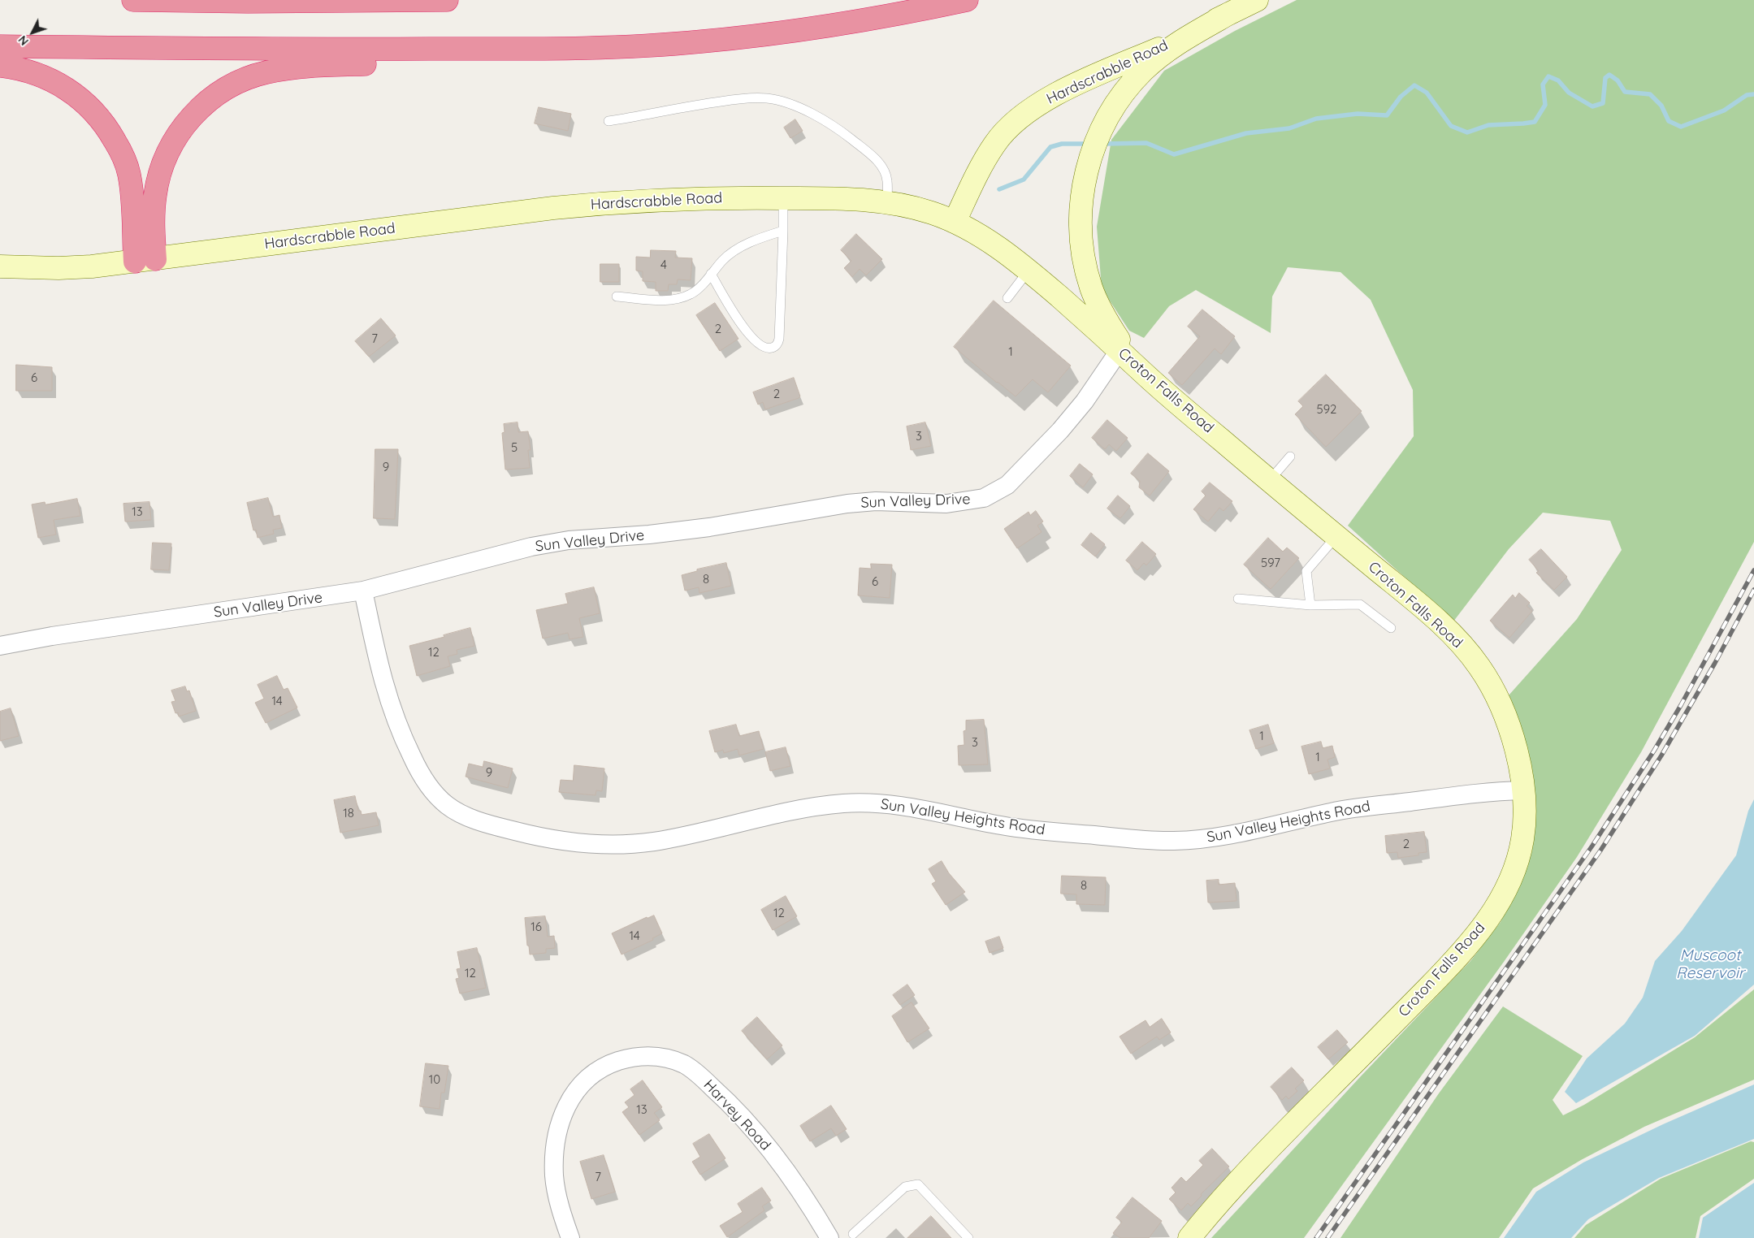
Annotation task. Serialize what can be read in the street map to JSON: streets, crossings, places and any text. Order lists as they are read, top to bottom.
{
  "streets": {
    "main road": ["Hardscrabble Road", "Croton Falls Road"],
    "street": ["Sun Valley Drive", "Sun Valley Heights Road", "Harvey Road"]
  },
  "crossings": [
    ["Hardscrabble Road", "Croton Falls Road"],
    ["Croton Falls Road", "Sun Valley Drive"],
    ["Croton Falls Road", "Sun Valley Heights Road"],
    ["Sun Valley Drive", "Sun Valley Heights Road"]
  ],
  "water": ["Muscoot Reservoir"],
  "house_numbers": [
    "4",
    "2",
    "7",
    "1",
    "6",
    "2",
    "592",
    "3",
    "5",
    "9",
    "13",
    "597",
    "8",
    "6",
    "12",
    "14",
    "1",
    "3",
    "1",
    "9",
    "18",
    "2",
    "8",
    "12",
    "16",
    "14",
    "12",
    "10",
    "13",
    "7"
  ],
  "north": "bottom left"
}
